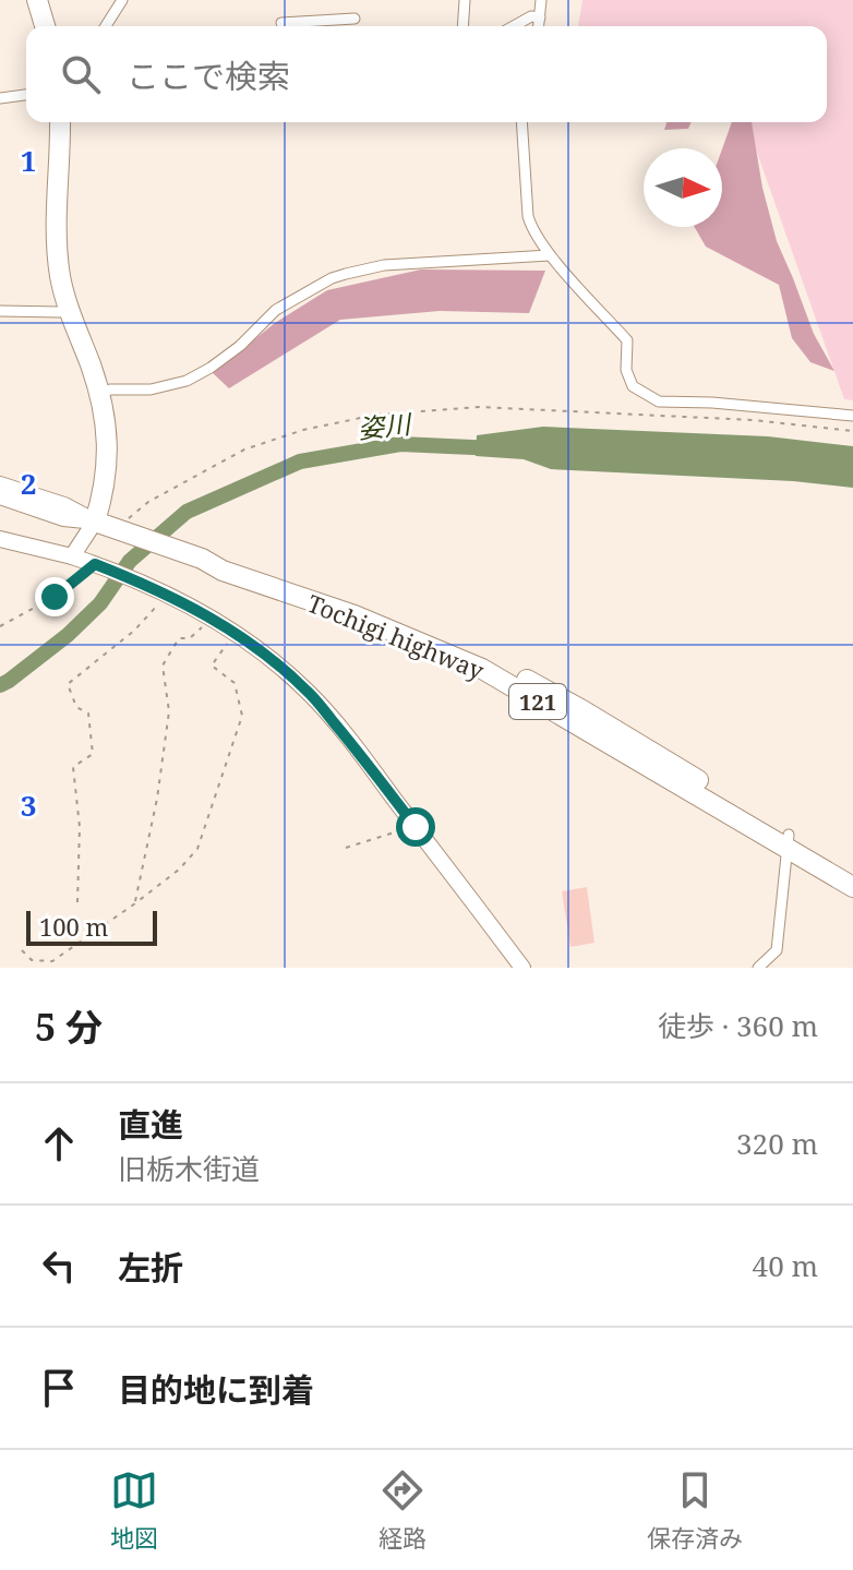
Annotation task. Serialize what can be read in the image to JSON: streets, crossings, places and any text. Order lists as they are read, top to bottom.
{
  "streets": {
    "highway": ["Tochigi highway", "121"]
  },
  "water": ["姿川"],
  "scale_bar": "100 m",
  "north": "right",
  "page": {
    "search": "ここで検索",
    "scale": "100 m",
    "heading": ["5 分", "徒歩 · 360 m"],
    "list": [
      ["直進", "旧栃木街道", "320 m"],
      ["左折", "40 m"],
      "目的地に到着"
    ],
    "nav": ["地図", "経路", "保存済み"]
  },
  "grid": {
    "rows": ["1", "2", "3"]
  }
}
